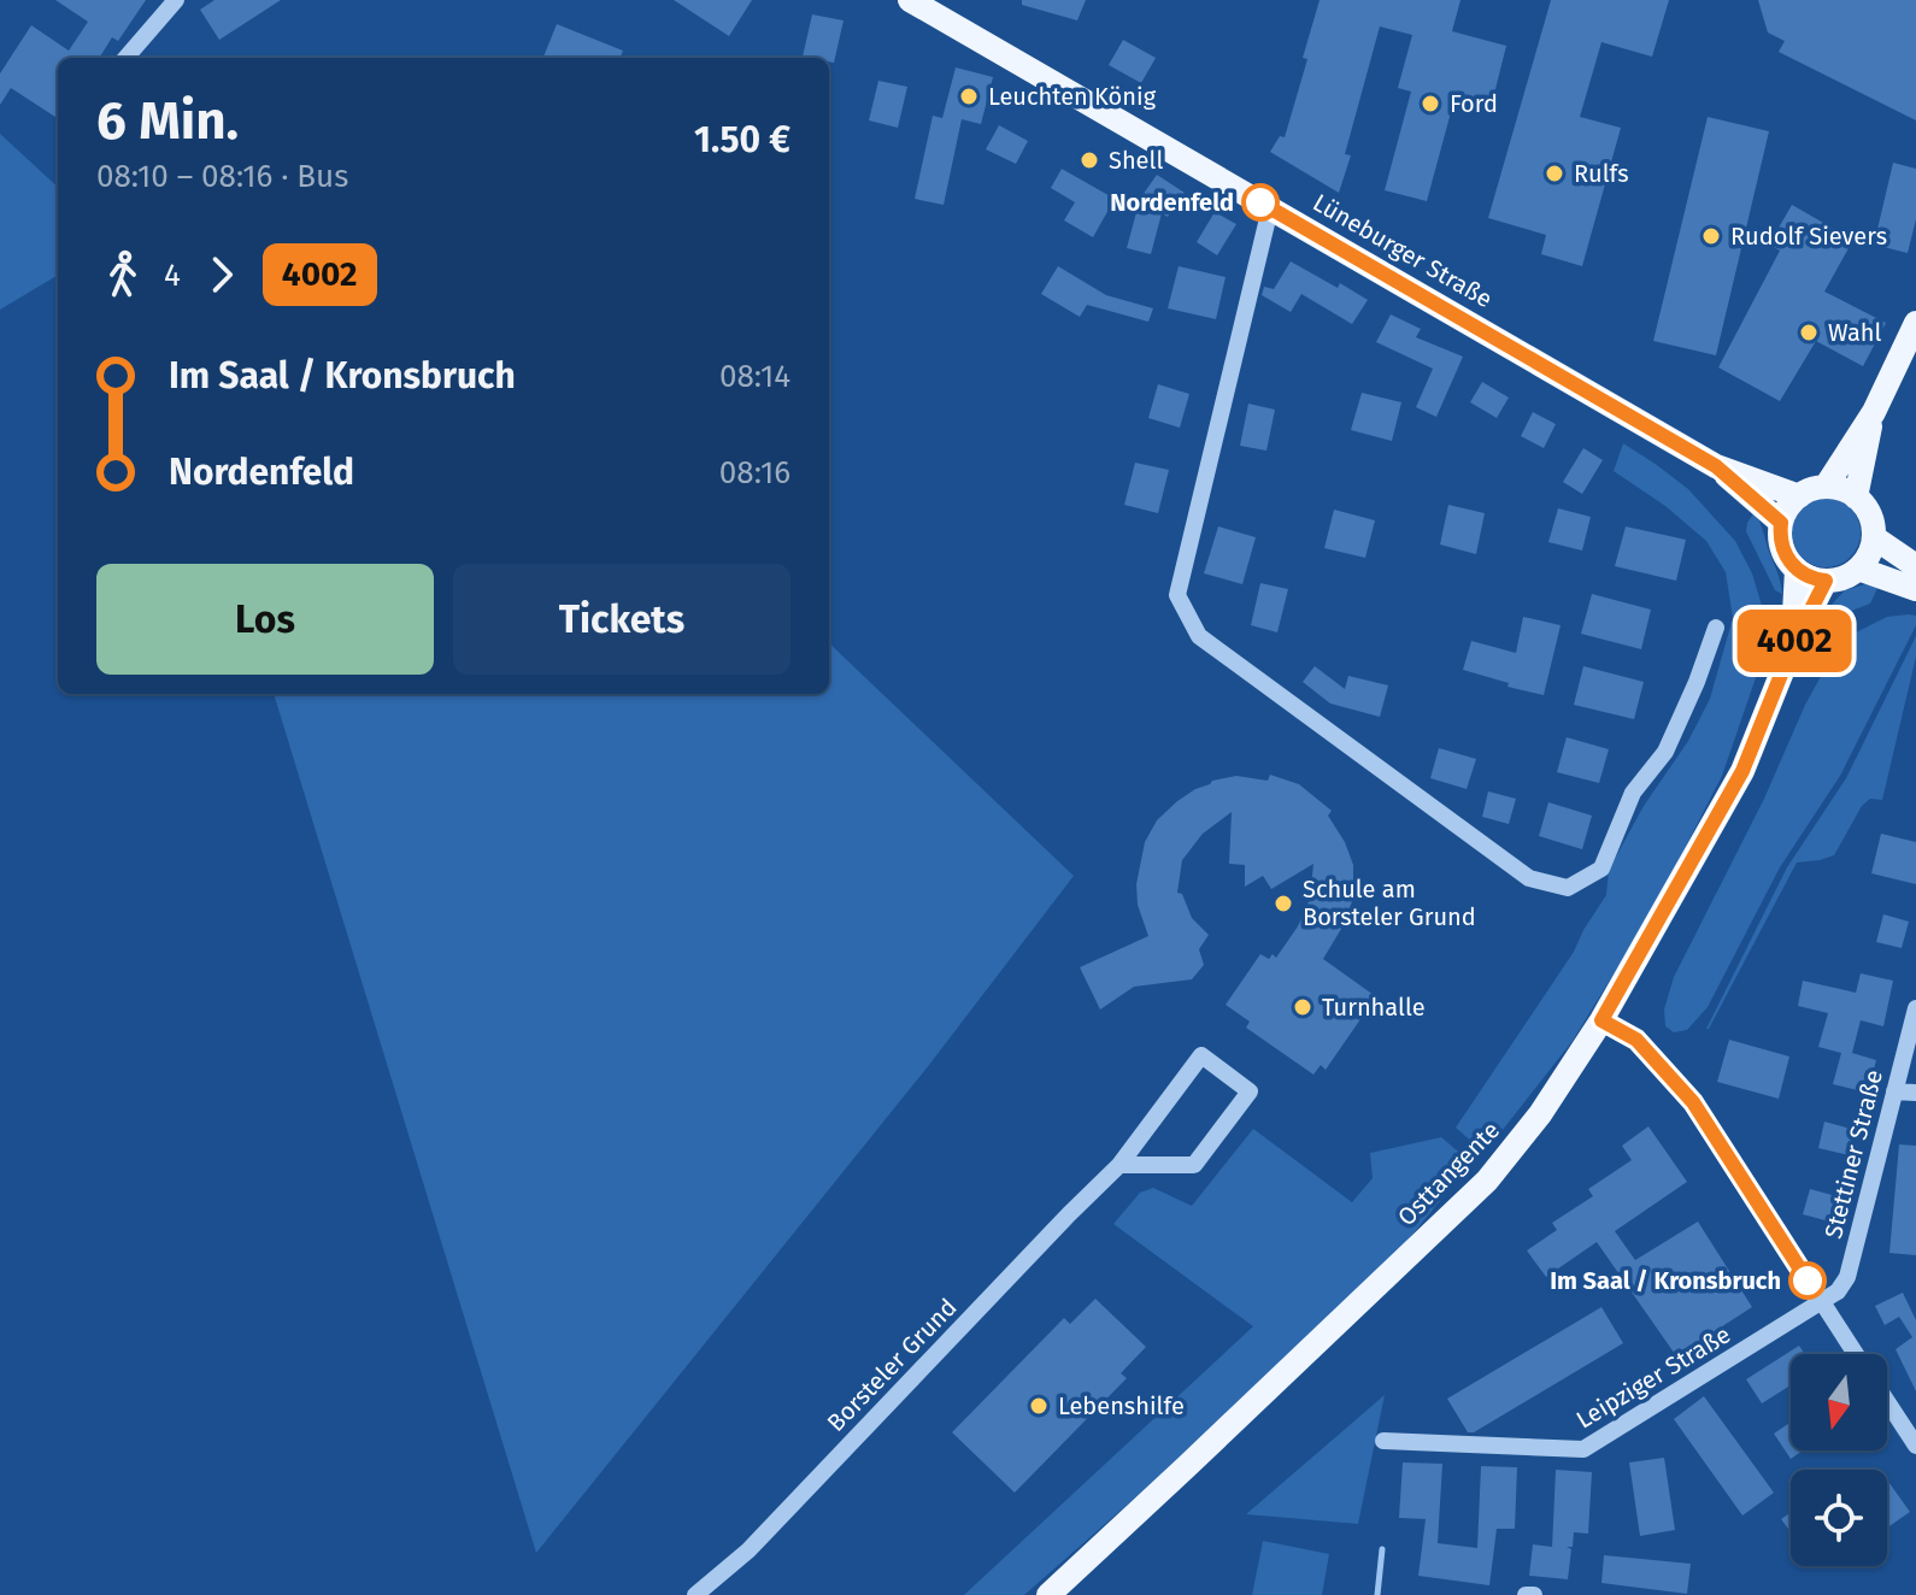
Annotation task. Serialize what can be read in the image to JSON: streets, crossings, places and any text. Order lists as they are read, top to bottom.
{
  "streets": {
    "main road": ["Lüneburger Straße", "Osttangente"],
    "street": ["Stettiner Straße", "Borsteler Grund", "Leipziger Straße"]
  },
  "crossings": [
    ["Lüneburger Straße", "Osttangente"],
    ["Stettiner Straße", "Leipziger Straße"]
  ],
  "places": [
    "Leuchten König",
    "Ford",
    "Shell",
    "Rulfs",
    "Nordenfeld",
    "Rudolf Sievers",
    "Wahl",
    "Schule am Borsteler Grund",
    "Turnhalle",
    "Im Saal / Kronsbruch",
    "Lebenshilfe"
  ],
  "lines": ["bus line 4002"],
  "north": "bottom",
  "page": {
    "on_map": "4002",
    "heading": ["6 Min.", "08:10 – 08:16 · Bus", "1.50 €"],
    "legs": ["4", "4002"],
    "list": [
      {
        "name": "Im Saal / Kronsbruch",
        "value": "08:14"
      },
      {
        "name": "Nordenfeld",
        "value": "08:16"
      }
    ],
    "buttons": ["Los", "Tickets"]
  }
}
